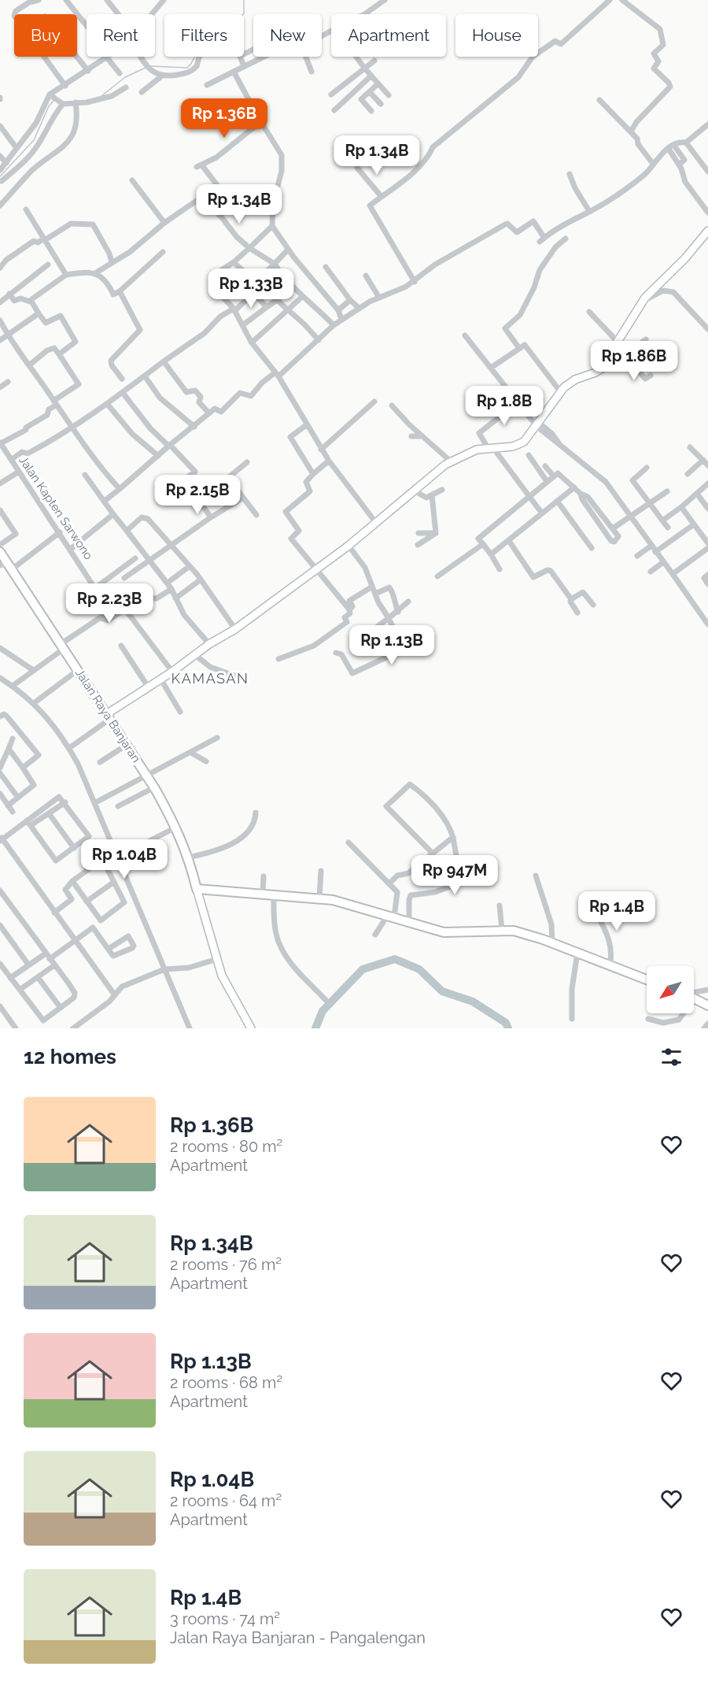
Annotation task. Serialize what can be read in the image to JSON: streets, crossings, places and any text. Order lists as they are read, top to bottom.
{
  "streets": {
    "main road": ["Jalan Raya Banjaran"],
    "street": ["Jalan Kapten Sarwono"]
  },
  "districts": ["KAMASAN"],
  "north": "bottom left",
  "page": {
    "chip": [
      "Buy",
      "Rent",
      "Filters",
      "New",
      "Apartment",
      "House"
    ],
    "price": [
      "Rp 1.36B",
      "Rp 1.34B",
      "Rp 1.34B",
      "Rp 1.33B",
      "Rp 1.86B",
      "Rp 1.8B",
      "Rp 2.15B",
      "Rp 2.23B",
      "Rp 1.13B",
      "Rp 1.04B",
      "Rp 947M",
      "Rp 1.4B"
    ],
    "heading": "12 homes",
    "list": [
      {
        "name": "Rp 1.36B",
        "note": "2 rooms · 80 m² · Apartment"
      },
      {
        "name": "Rp 1.34B",
        "note": "2 rooms · 76 m² · Apartment"
      },
      {
        "name": "Rp 1.13B",
        "note": "2 rooms · 68 m² · Apartment"
      },
      {
        "name": "Rp 1.04B",
        "note": "2 rooms · 64 m² · Apartment"
      },
      {
        "name": "Rp 1.4B",
        "note": "3 rooms · 74 m² · Jalan Raya Banjaran - Pangalengan"
      }
    ]
  }
}
